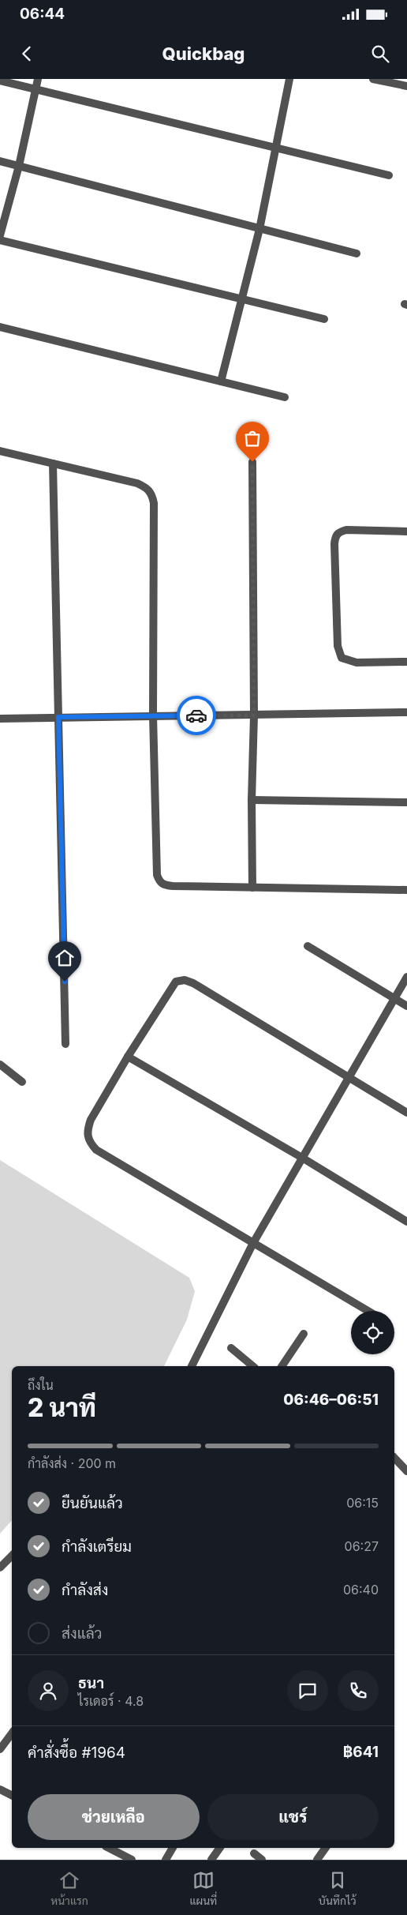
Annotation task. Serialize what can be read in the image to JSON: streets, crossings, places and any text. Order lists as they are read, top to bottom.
{
  "page": {
    "status": "06:44",
    "header": "Quickbag",
    "heading": ["2 นาที", "ถึงใน", "06:46–06:51"],
    "panel": [
      "ธนา",
      "ไรเดอร์ · 4.8",
      "คำสั่งซื้อ #1964",
      "฿641"
    ],
    "bar": "กำลังส่ง · 200 m",
    "list": [
      ["ยืนยันแล้ว", "06:15"],
      ["กำลังเตรียม", "06:27"],
      ["กำลังส่ง", "06:40"],
      "ส่งแล้ว"
    ],
    "buttons": ["ช่วยเหลือ", "แชร์"],
    "tabs": ["หน้าแรก", "แผนที่", "บันทึกไว้"]
  }
}
